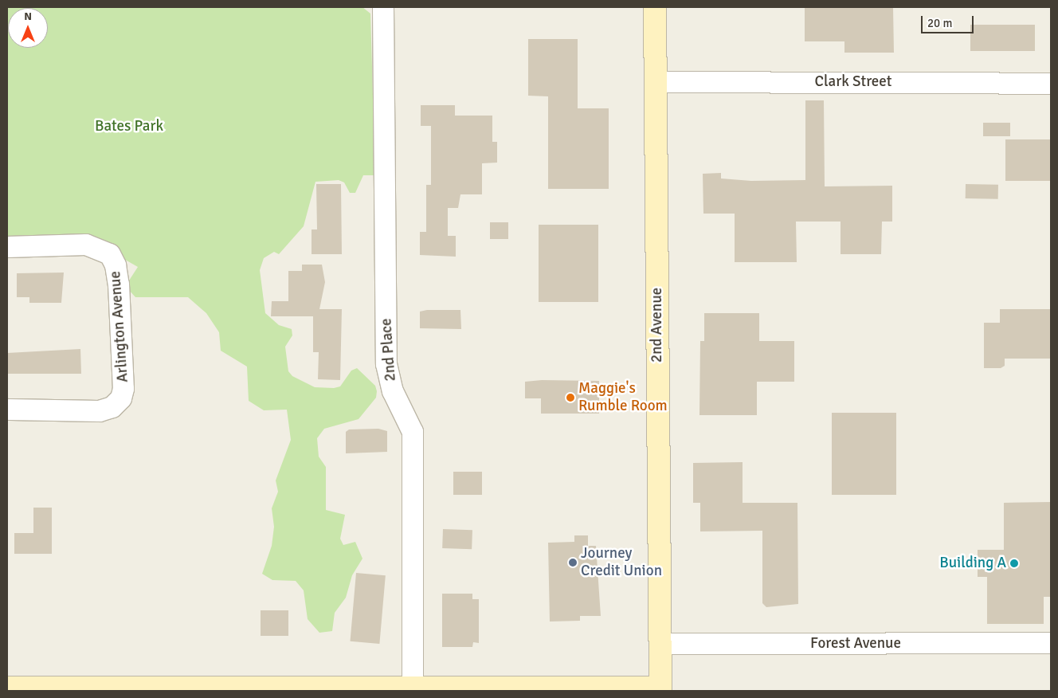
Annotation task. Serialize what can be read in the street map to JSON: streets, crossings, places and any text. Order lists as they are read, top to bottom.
{
  "streets": {
    "main road": ["2nd Avenue"],
    "street": [
      "Clark Street",
      "Arlington Avenue",
      "2nd Place",
      "Forest Avenue"
    ]
  },
  "crossings": [
    ["Clark Street", "2nd Avenue"],
    ["2nd Avenue", "Forest Avenue"]
  ],
  "parks": ["Bates Park"],
  "places": ["Maggie's Rumble Room", "Journey Credit Union", "Building A"],
  "scale_bar": "20 m",
  "north": "top"
}
